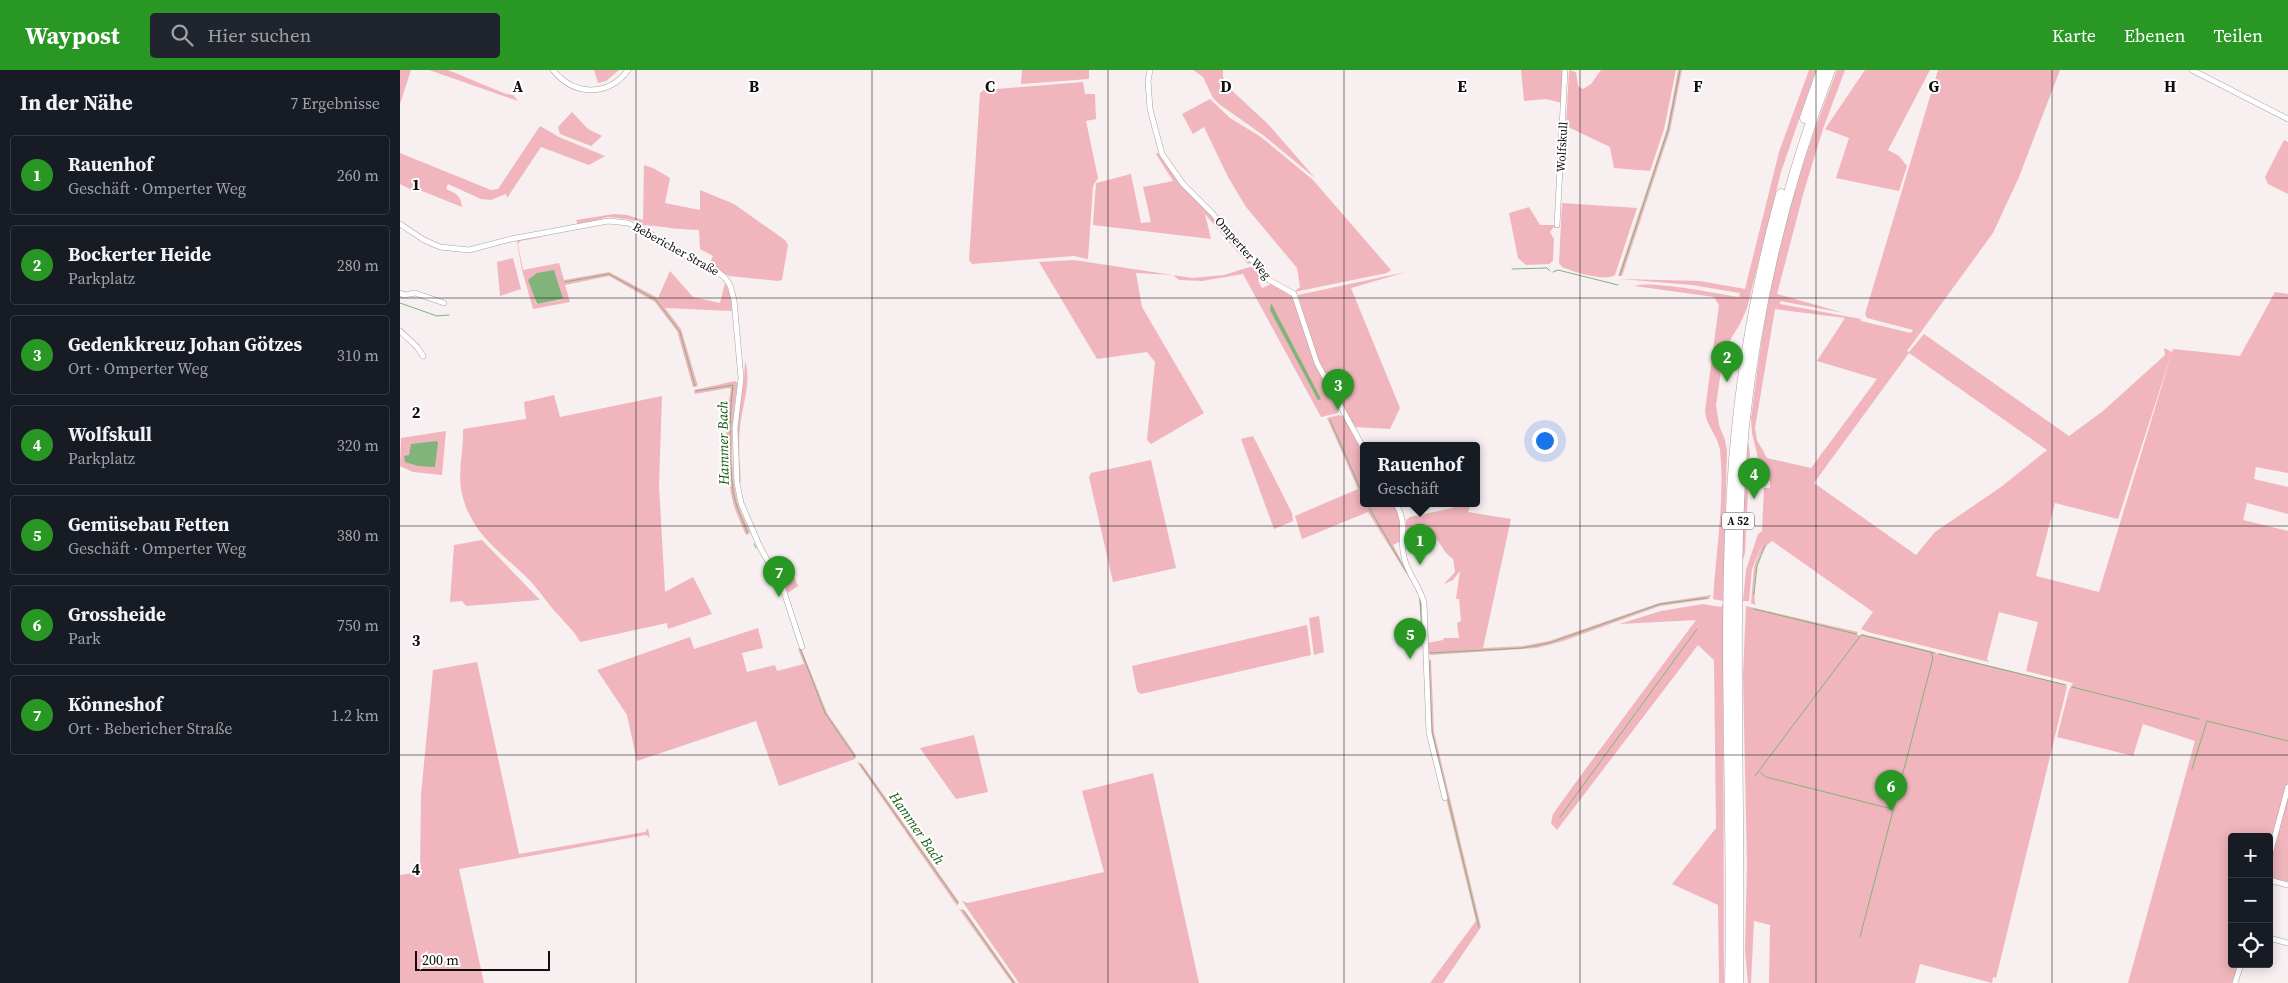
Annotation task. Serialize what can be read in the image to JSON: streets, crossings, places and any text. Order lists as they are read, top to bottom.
{
  "streets": {
    "highway": ["A 52"],
    "street": ["Wolfskull", "Omperter Weg", "Bebericher Straße"]
  },
  "water": ["Hammer Bach"],
  "scale_bar": "200 m",
  "page": {
    "header": "Waypost",
    "search": "Hier suchen",
    "nav": ["Karte", "Ebenen", "Teilen"],
    "heading": ["In der Nähe", "7 Ergebnisse"],
    "list": [
      {
        "mark": "1",
        "name": "Rauenhof",
        "note": "Geschäft · Omperter Weg",
        "value": "260 m"
      },
      {
        "mark": "2",
        "name": "Bockerter Heide",
        "note": "Parkplatz",
        "value": "280 m"
      },
      {
        "mark": "3",
        "name": "Gedenkkreuz Johan Götzes",
        "note": "Ort · Omperter Weg",
        "value": "310 m"
      },
      {
        "mark": "4",
        "name": "Wolfskull",
        "note": "Parkplatz",
        "value": "320 m"
      },
      {
        "mark": "5",
        "name": "Gemüsebau Fetten",
        "note": "Geschäft · Omperter Weg",
        "value": "380 m"
      },
      {
        "mark": "6",
        "name": "Grossheide",
        "note": "Park",
        "value": "750 m"
      },
      {
        "mark": "7",
        "name": "Könneshof",
        "note": "Ort · Bebericher Straße",
        "value": "1.2 km"
      }
    ],
    "pins": [
      "2",
      "3",
      "4",
      "1",
      "7",
      "5",
      "6"
    ],
    "popup": ["Rauenhof", "Geschäft"],
    "map_buttons": ["+", "−"],
    "scale": "200 m"
  },
  "grid": {
    "columns": [
      "A",
      "B",
      "C",
      "D",
      "E",
      "F",
      "G",
      "H"
    ],
    "rows": [
      "1",
      "2",
      "3",
      "4"
    ]
  }
}
